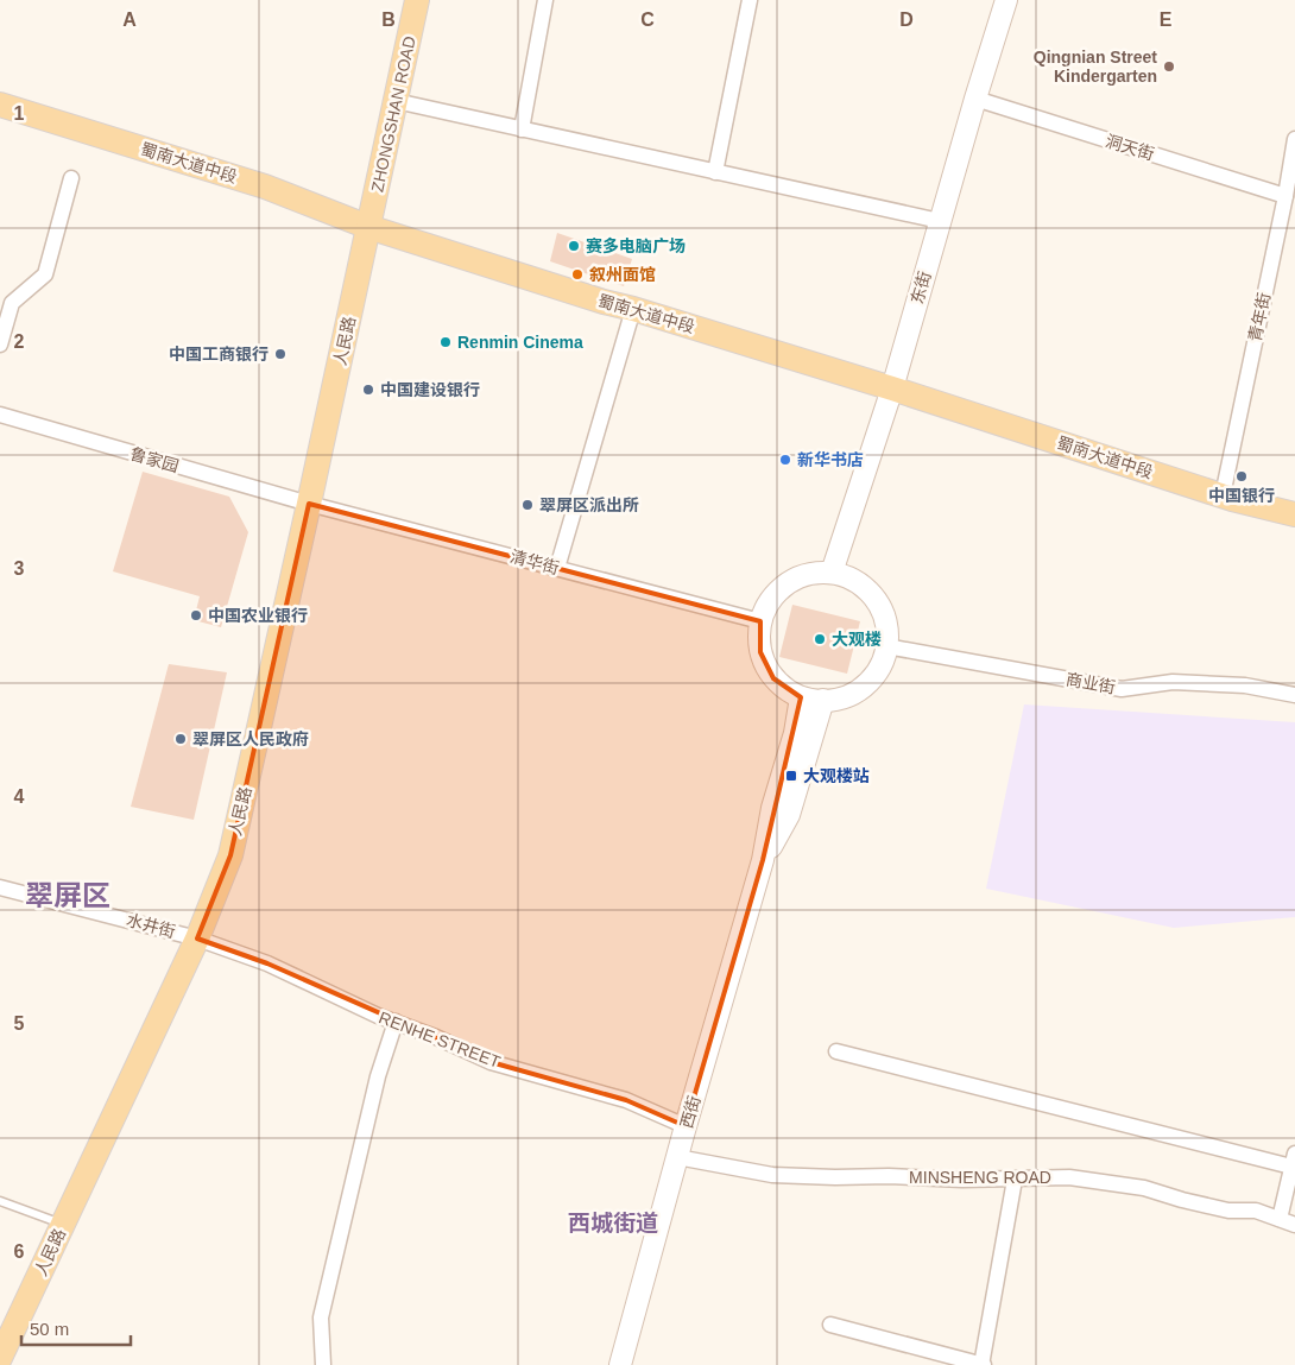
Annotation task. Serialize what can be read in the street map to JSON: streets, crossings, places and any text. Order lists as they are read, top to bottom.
{
  "streets": {
    "main road": [
      "ZHONGSHAN ROAD",
      "蜀南大道中段",
      "东街",
      "人民路",
      "西街"
    ],
    "street": [
      "洞天街",
      "青年街",
      "鲁家园",
      "清华街",
      "商业街",
      "水井街",
      "RENHE STREET",
      "MINSHENG ROAD"
    ]
  },
  "crossings": [
    ["ZHONGSHAN ROAD", "蜀南大道中段"],
    ["ZHONGSHAN ROAD", "人民路"],
    ["洞天街", "东街"],
    ["洞天街", "青年街"],
    ["蜀南大道中段", "东街"],
    ["蜀南大道中段", "青年街"],
    ["蜀南大道中段", "人民路"],
    ["东街", "清华街"],
    ["东街", "商业街"],
    ["东街", "西街"],
    ["人民路", "鲁家园"],
    ["人民路", "清华街"],
    ["人民路", "水井街"],
    ["人民路", "RENHE STREET"],
    ["鲁家园", "清华街"],
    ["清华街", "商业街"],
    ["清华街", "西街"],
    ["商业街", "西街"],
    ["水井街", "RENHE STREET"],
    ["RENHE STREET", "西街"],
    ["西街", "MINSHENG ROAD"]
  ],
  "districts": ["翠屏区", "西城街道"],
  "places": {
    "other": [
      "Qingnian Street Kindergarten",
      "赛多电脑广场",
      "叙州面馆",
      "Renmin Cinema",
      "中国工商银行",
      "中国建设银行",
      "新华书店",
      "中国银行",
      "翠屏区派出所",
      "中国农业银行",
      "大观楼",
      "翠屏区人民政府"
    ],
    "transit": ["大观楼站"]
  },
  "scale_bar": "50 m",
  "grid": {
    "columns": [
      "A",
      "B",
      "C",
      "D",
      "E"
    ],
    "rows": [
      "1",
      "2",
      "3",
      "4",
      "5",
      "6"
    ]
  }
}
